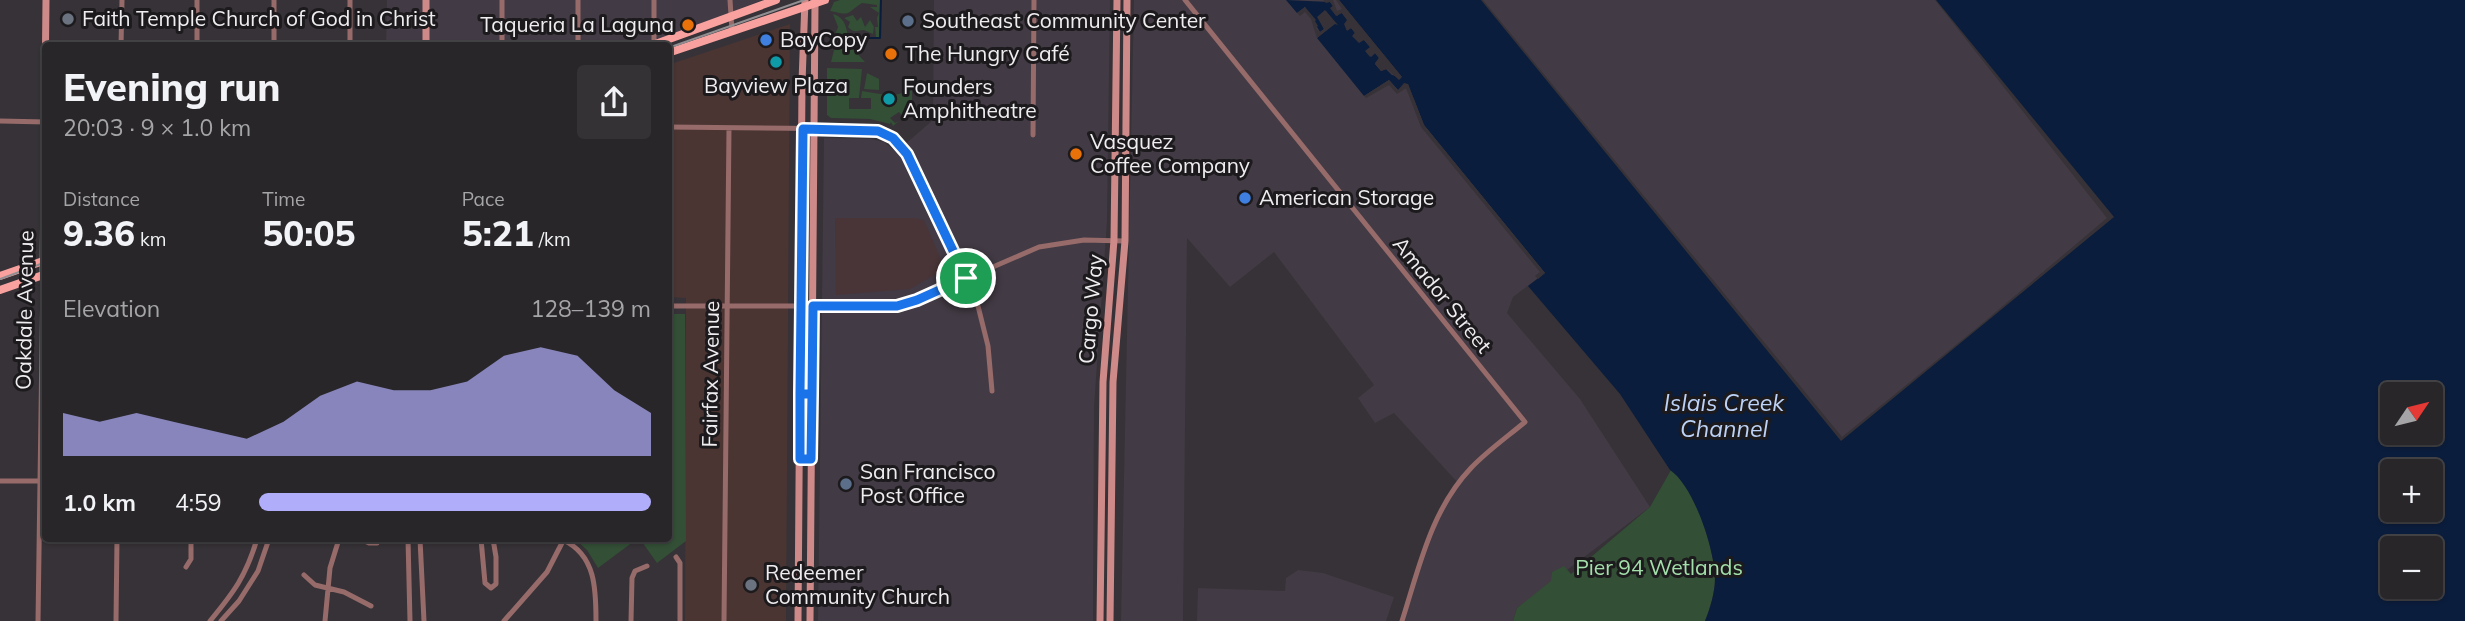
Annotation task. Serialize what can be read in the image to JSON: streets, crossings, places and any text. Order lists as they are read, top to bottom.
{
  "streets": {
    "main road": ["Cargo Way", "Oakdale Avenue"],
    "street": ["Amador Street", "Fairfax Avenue"]
  },
  "water": ["Islais Creek Channel"],
  "parks": ["Pier 94 Wetlands"],
  "places": [
    "Faith Temple Church of God in Christ",
    "Southeast Community Center",
    "Taqueria La Laguna",
    "BayCopy",
    "The Hungry Café",
    "Bayview Plaza",
    "Founders Amphitheatre",
    "Vasquez Coffee Company",
    "American Storage",
    "San Francisco Post Office",
    "Redeemer Community Church"
  ],
  "north": "top right",
  "page": {
    "heading": ["Evening run", "20:03 · 9 × 1.0 km"],
    "stats": [
      ["Distance", "9.36 km"],
      ["Time", "50:05"],
      ["Pace", "5:21 /km"]
    ],
    "chart": ["Elevation", "128–139 m"],
    "map_buttons": ["+", "−"],
    "list": [
      {
        "name": "1.0 km",
        "note": "4:59"
      }
    ]
  }
}
